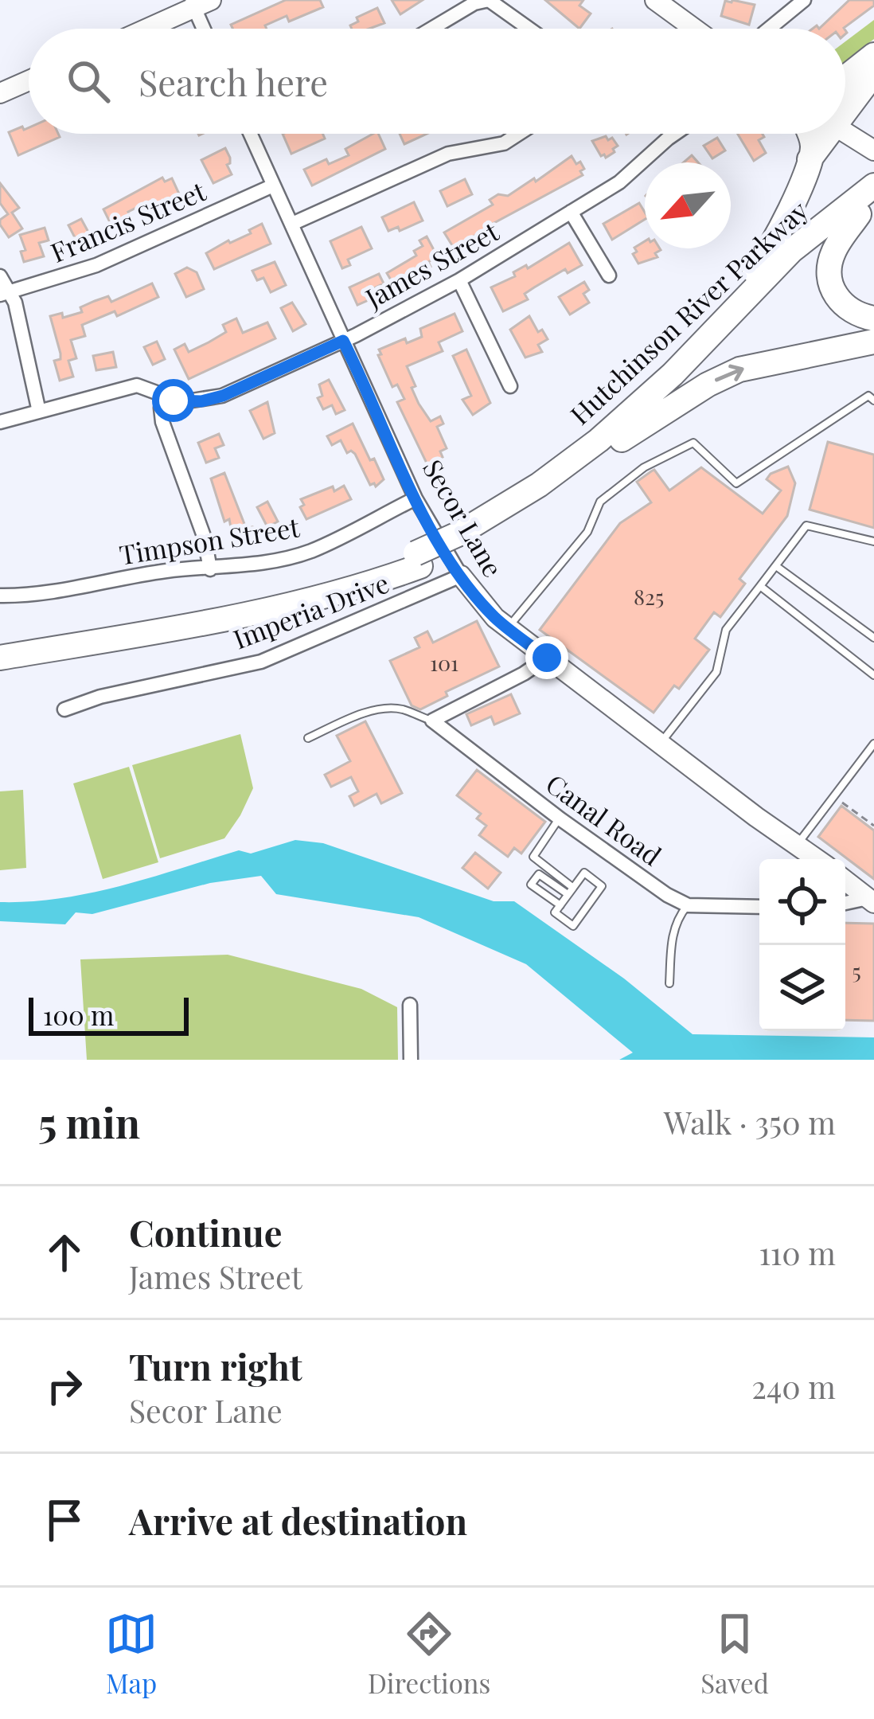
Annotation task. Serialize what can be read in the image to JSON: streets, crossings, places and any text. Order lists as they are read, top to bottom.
{
  "streets": {
    "highway": ["Hutchinson River Parkway"],
    "street": [
      "Francis Street",
      "James Street",
      "Secor Lane",
      "Timpson Street",
      "Imperia Drive",
      "Canal Road"
    ]
  },
  "crossings": [
    ["Francis Street", "Secor Lane"],
    ["James Street", "Secor Lane"],
    ["Secor Lane", "Timpson Street"],
    ["Secor Lane", "Imperia Drive"]
  ],
  "house_numbers": ["825", "101", "5"],
  "scale_bar": "100 m",
  "north": "bottom left",
  "page": {
    "search": "Search here",
    "scale": "100 m",
    "heading": ["5 min", "Walk · 350 m"],
    "list": [
      ["Continue", "James Street", "110 m"],
      ["Turn right", "Secor Lane", "240 m"],
      "Arrive at destination"
    ],
    "nav": ["Map", "Directions", "Saved"]
  }
}
